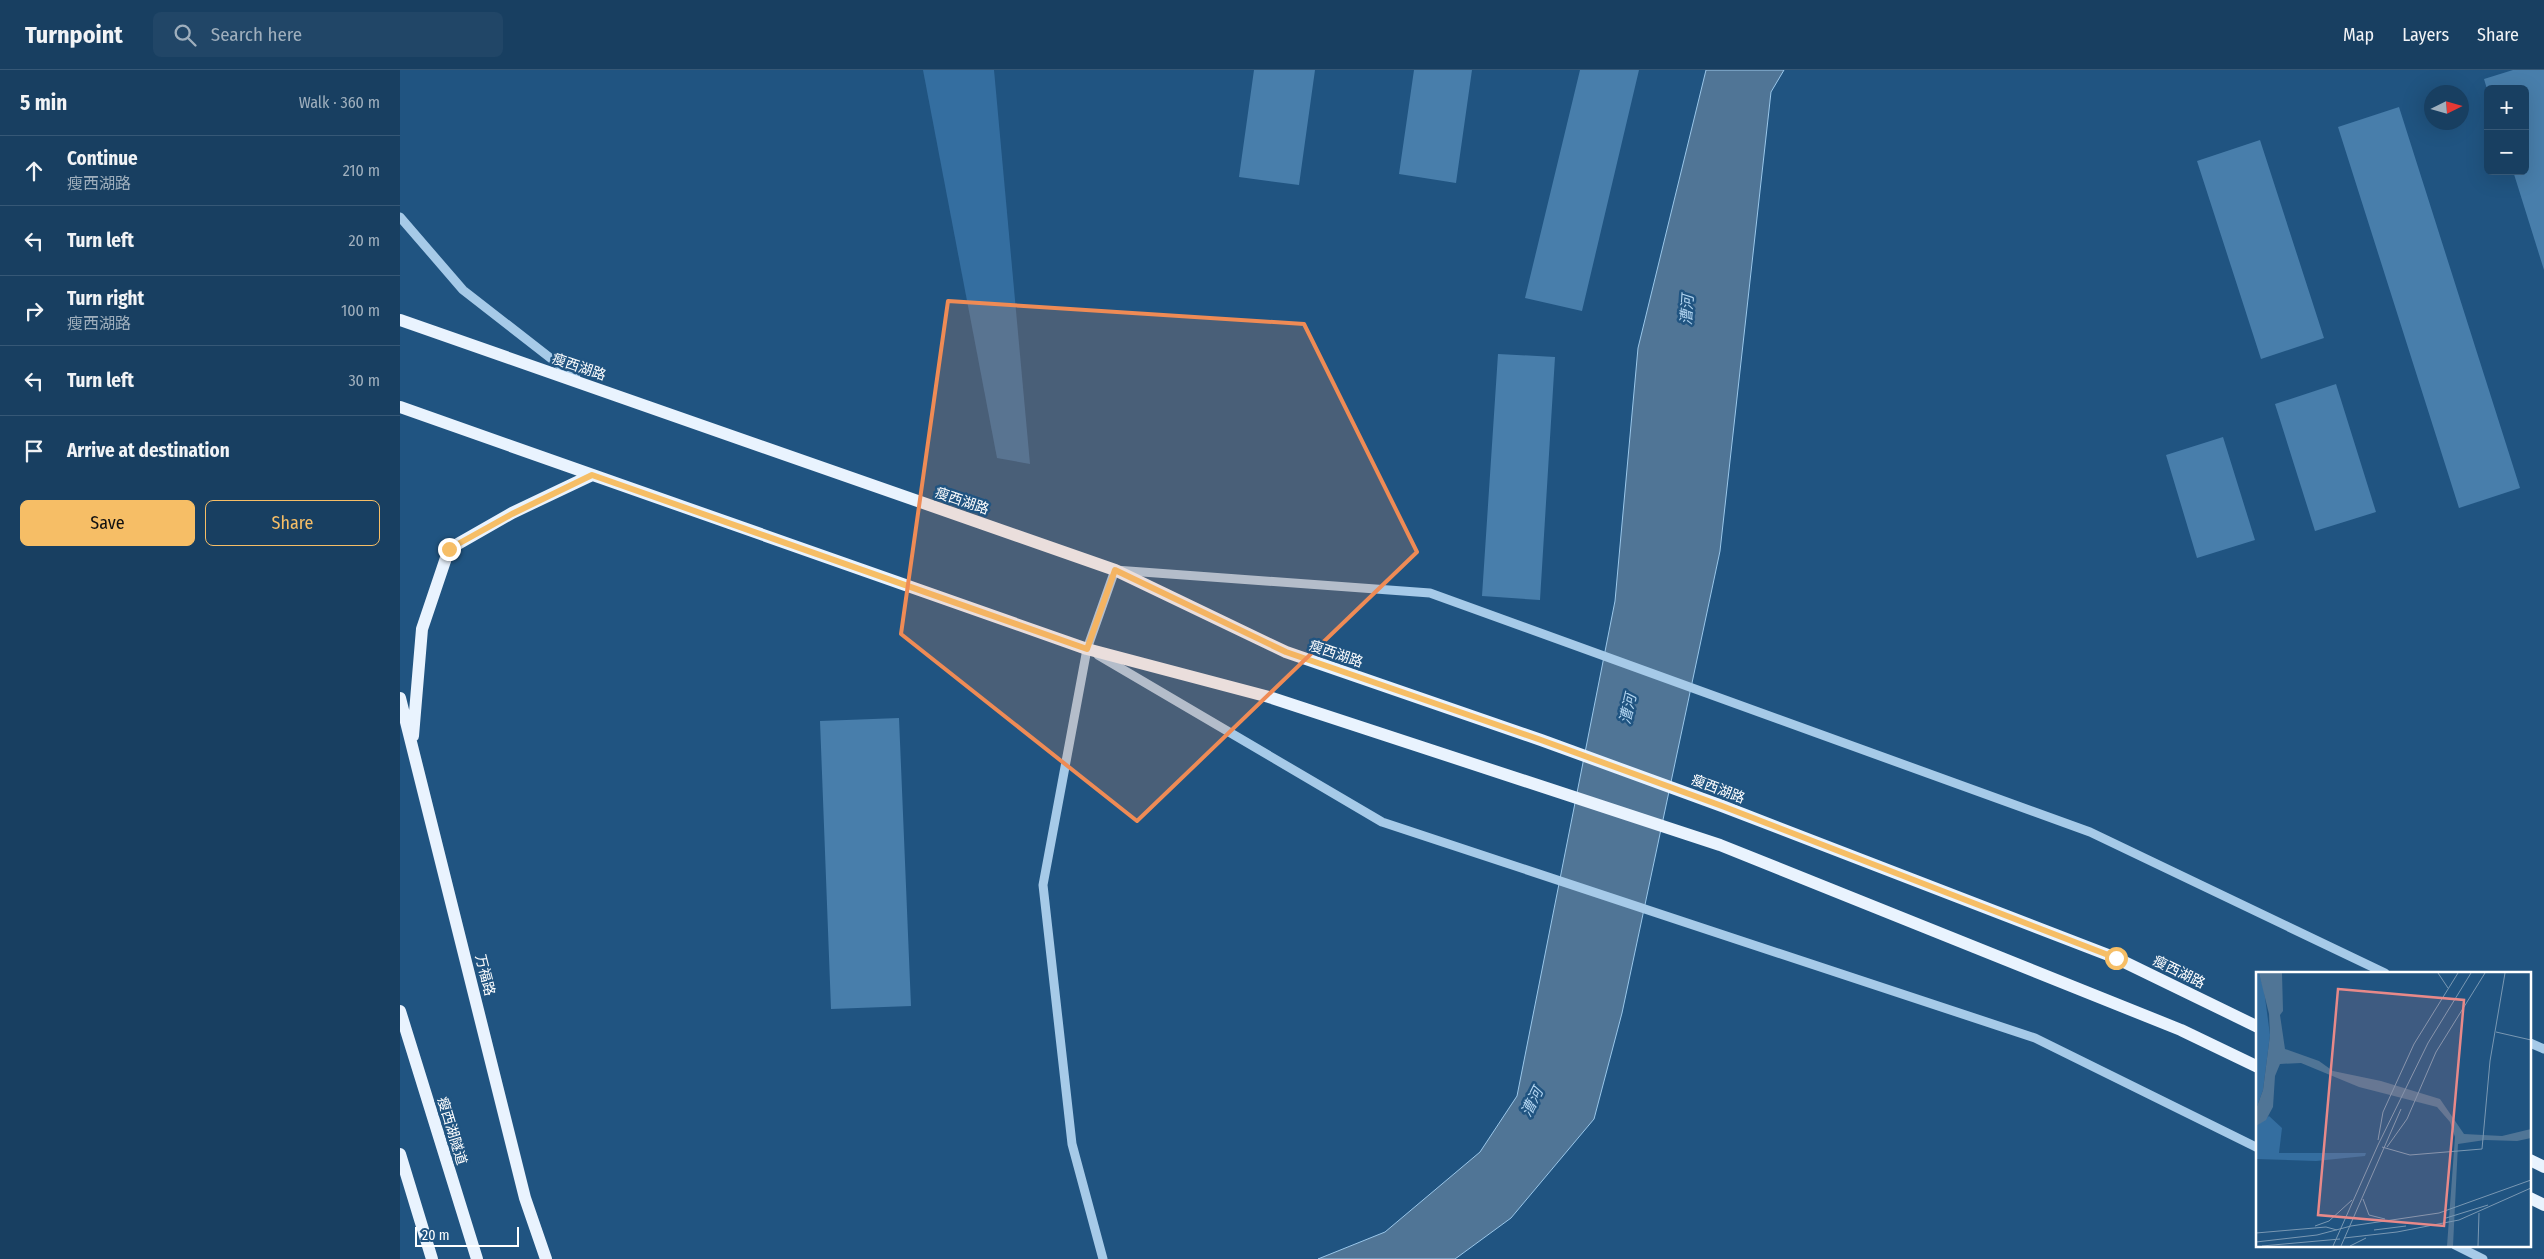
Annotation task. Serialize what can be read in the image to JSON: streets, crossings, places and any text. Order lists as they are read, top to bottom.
{
  "streets": {
    "main road": ["瘦西湖路", "万福路", "瘦西湖隧道"]
  },
  "water": ["漕河"],
  "scale_bar": "20 m",
  "north": "right",
  "page": {
    "header": "Turnpoint",
    "search": "Search here",
    "nav": ["Map", "Layers", "Share"],
    "heading": ["5 min", "Walk · 360 m"],
    "map_buttons": ["+", "−"],
    "list": [
      ["Continue", "瘦西湖路", "210 m"],
      ["Turn left", "20 m"],
      ["Turn right", "瘦西湖路", "100 m"],
      ["Turn left", "30 m"],
      "Arrive at destination"
    ],
    "buttons": ["Save", "Share"],
    "scale": "20 m"
  }
}
